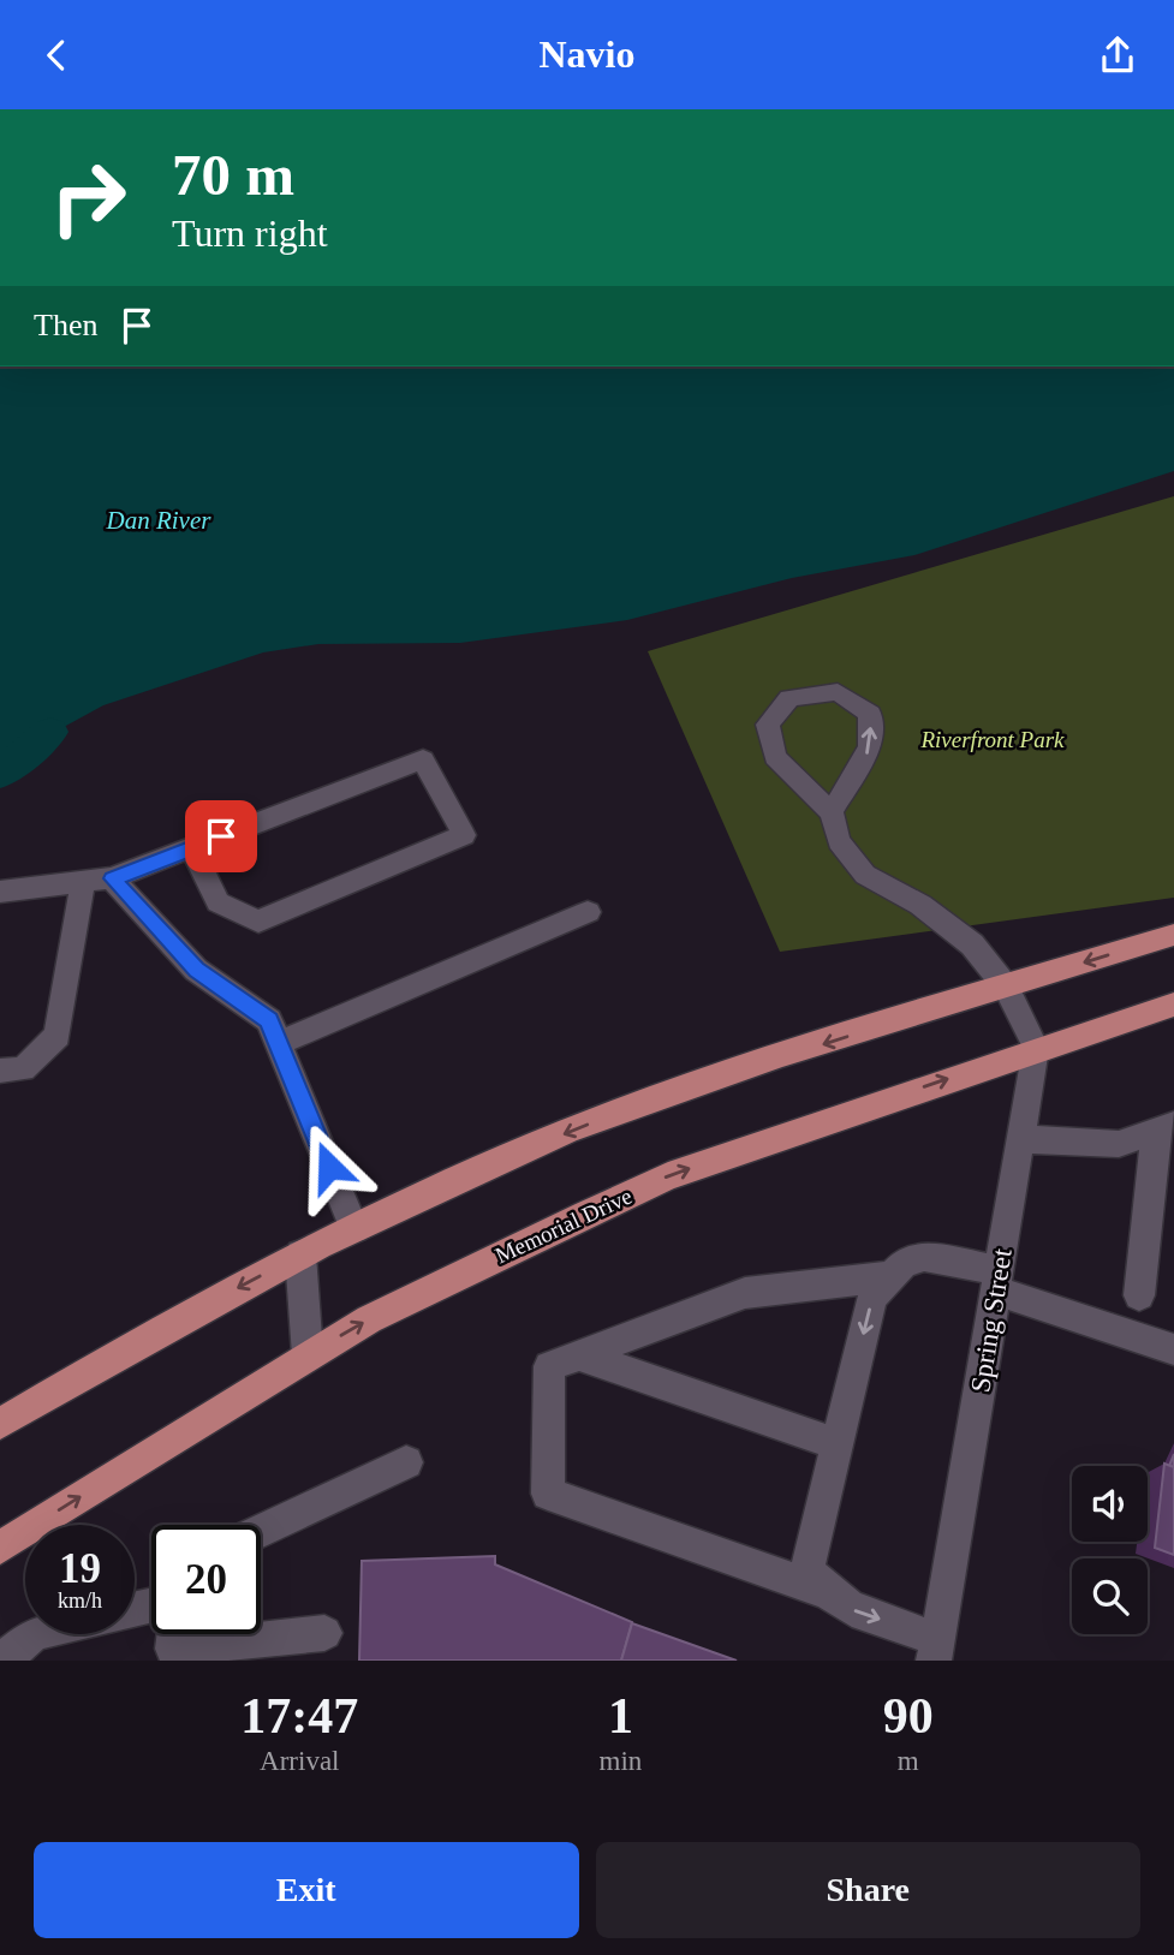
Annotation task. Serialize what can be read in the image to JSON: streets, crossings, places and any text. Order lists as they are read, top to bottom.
{
  "streets": {
    "main road": ["Memorial Drive"],
    "street": ["Spring Street"]
  },
  "crossings": [
    ["Memorial Drive", "Spring Street"]
  ],
  "water": ["Dan River"],
  "parks": ["Riverfront Park"],
  "page": {
    "header": "Navio",
    "turn": ["70 m", "Turn right"],
    "then": "Then",
    "speed": "19 km/h",
    "limit": "20",
    "eta": [
      "17:47",
      "Arrival",
      "1",
      "min",
      "90",
      "m"
    ],
    "buttons": ["Exit", "Share"]
  }
}
